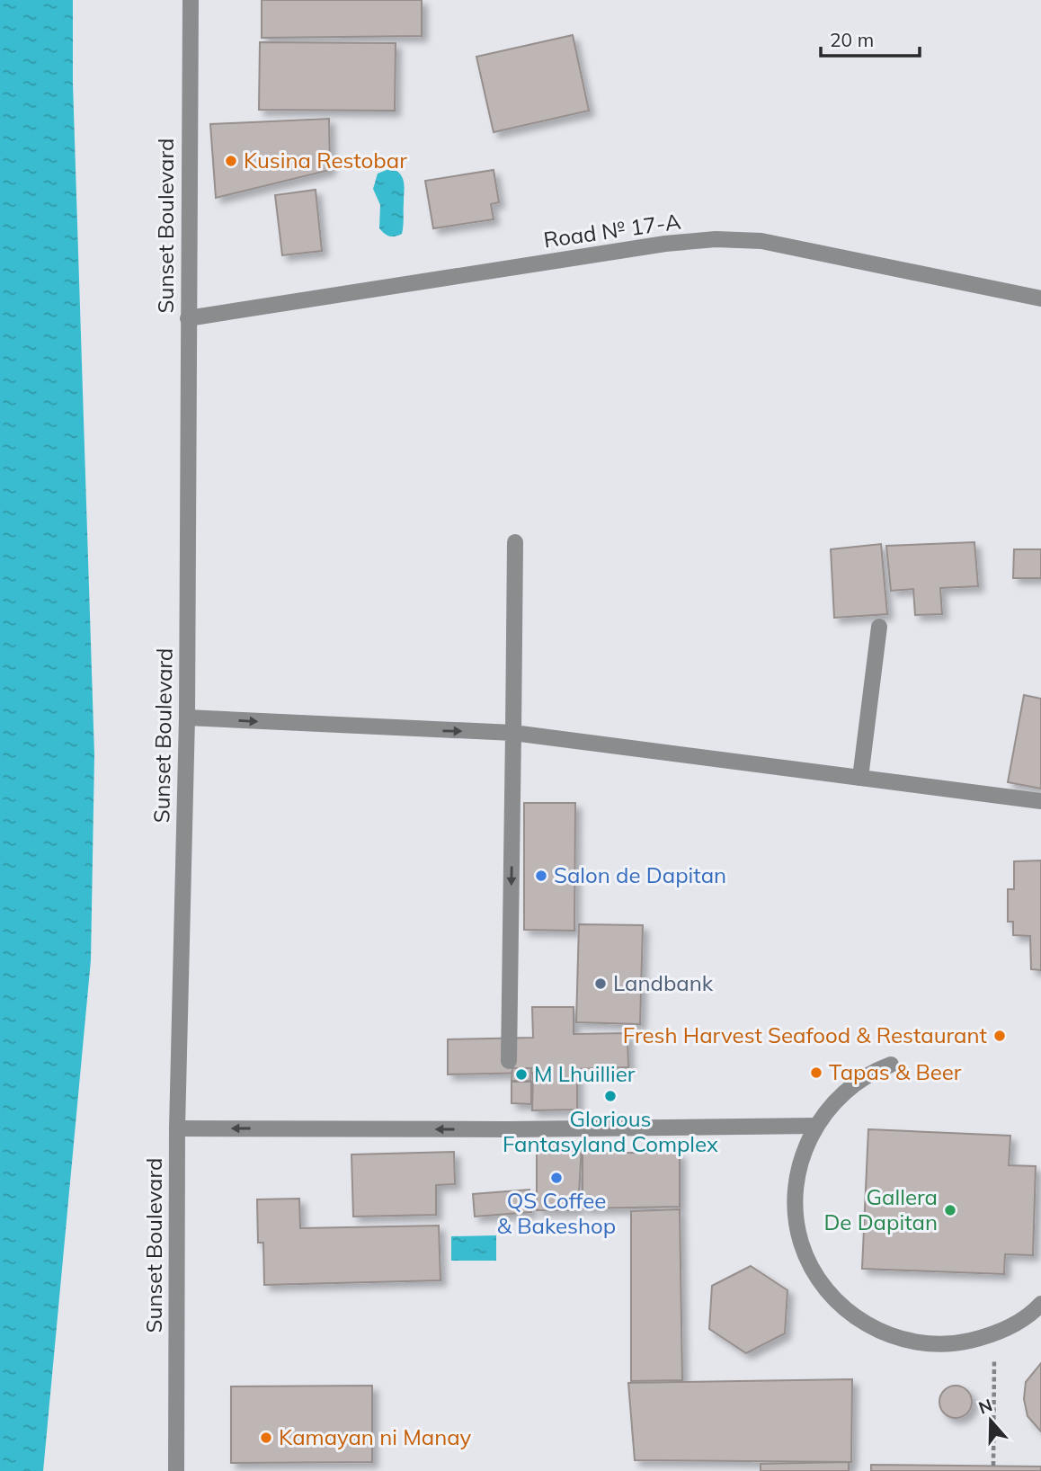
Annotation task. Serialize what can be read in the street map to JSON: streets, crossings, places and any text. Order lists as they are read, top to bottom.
{
  "streets": {
    "street": ["Sunset Boulevard", "Road № 17-A"]
  },
  "crossings": [
    ["Sunset Boulevard", "Road № 17-A"]
  ],
  "places": [
    "Kusina Restobar",
    "Salon de Dapitan",
    "Landbank",
    "Fresh Harvest Seafood & Restaurant",
    "Tapas & Beer",
    "M Lhuillier",
    "Glorious Fantasyland Complex",
    "QS Coffee & Bakeshop",
    "Gallera De Dapitan",
    "Kamayan ni Manay"
  ],
  "scale_bar": "20 m",
  "north": "top"
}
